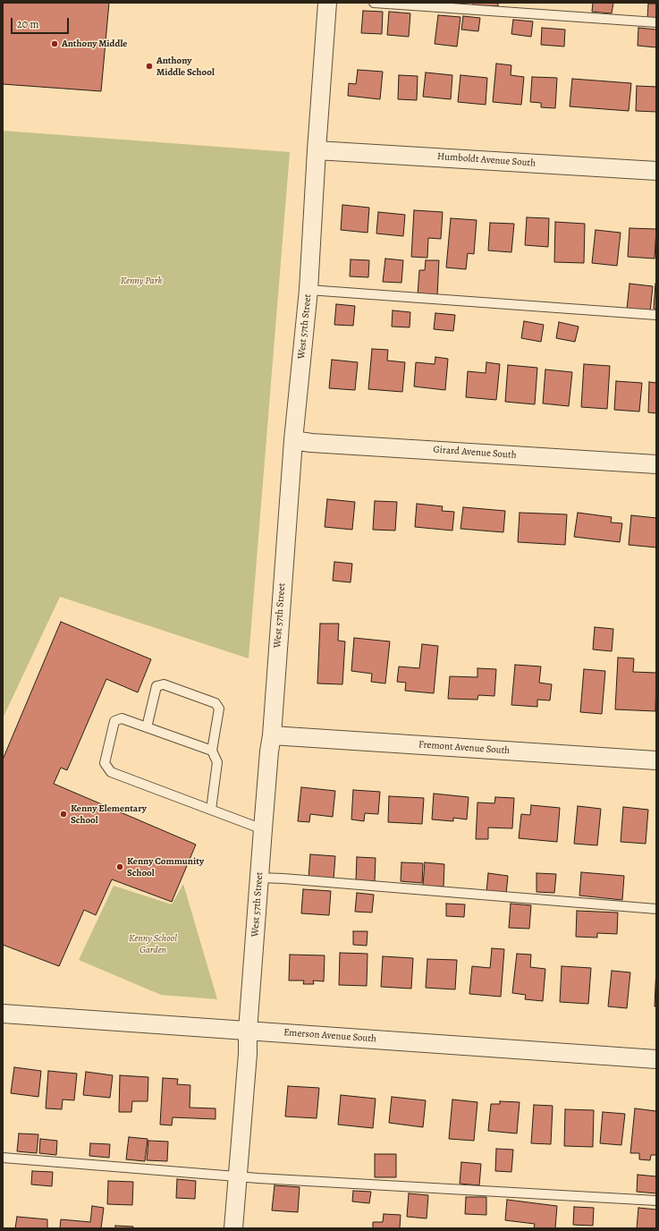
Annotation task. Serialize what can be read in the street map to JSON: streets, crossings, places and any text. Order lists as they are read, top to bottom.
{
  "streets": {
    "street": [
      "Humboldt Avenue South",
      "West 57th Street",
      "Girard Avenue South",
      "Fremont Avenue South",
      "Emerson Avenue South"
    ]
  },
  "crossings": [
    ["Humboldt Avenue South", "West 57th Street"],
    ["West 57th Street", "Girard Avenue South"],
    ["West 57th Street", "Fremont Avenue South"],
    ["West 57th Street", "Emerson Avenue South"]
  ],
  "parks": ["Kenny Park", "Kenny School Garden"],
  "places": [
    "Anthony Middle",
    "Anthony Middle School",
    "Kenny Elementary School",
    "Kenny Community School"
  ],
  "scale_bar": "20 m"
}
